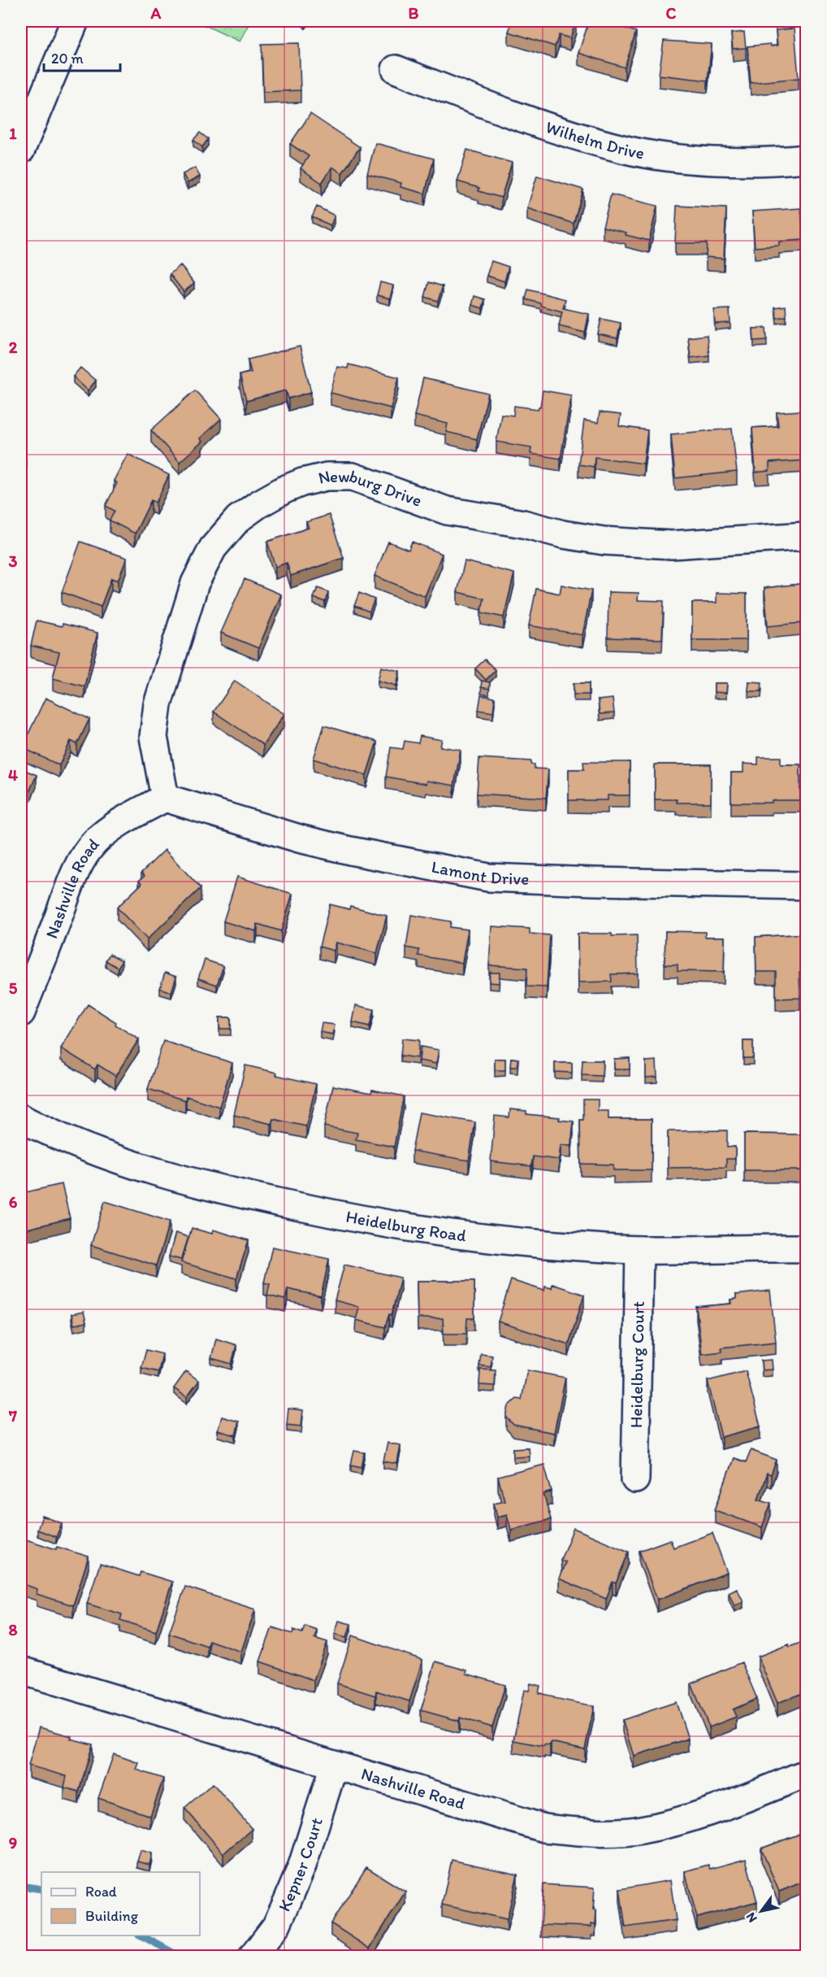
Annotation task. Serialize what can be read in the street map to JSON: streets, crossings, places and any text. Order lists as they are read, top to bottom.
{
  "streets": {
    "main road": [
      "Wilhelm Drive",
      "Newburg Drive",
      "Lamont Drive",
      "Nashville Road",
      "Heidelburg Road",
      "Heidelburg Court",
      "Kepner Court"
    ]
  },
  "crossings": [
    ["Newburg Drive", "Lamont Drive"],
    ["Newburg Drive", "Nashville Road"],
    ["Lamont Drive", "Nashville Road"],
    ["Nashville Road", "Kepner Court"],
    ["Heidelburg Road", "Heidelburg Court"]
  ],
  "legend": ["Road", "Building"],
  "scale_bar": "20 m",
  "north": "bottom left",
  "grid": {
    "columns": ["A", "B", "C"],
    "rows": [
      "1",
      "2",
      "3",
      "4",
      "5",
      "6",
      "7",
      "8",
      "9"
    ]
  }
}
